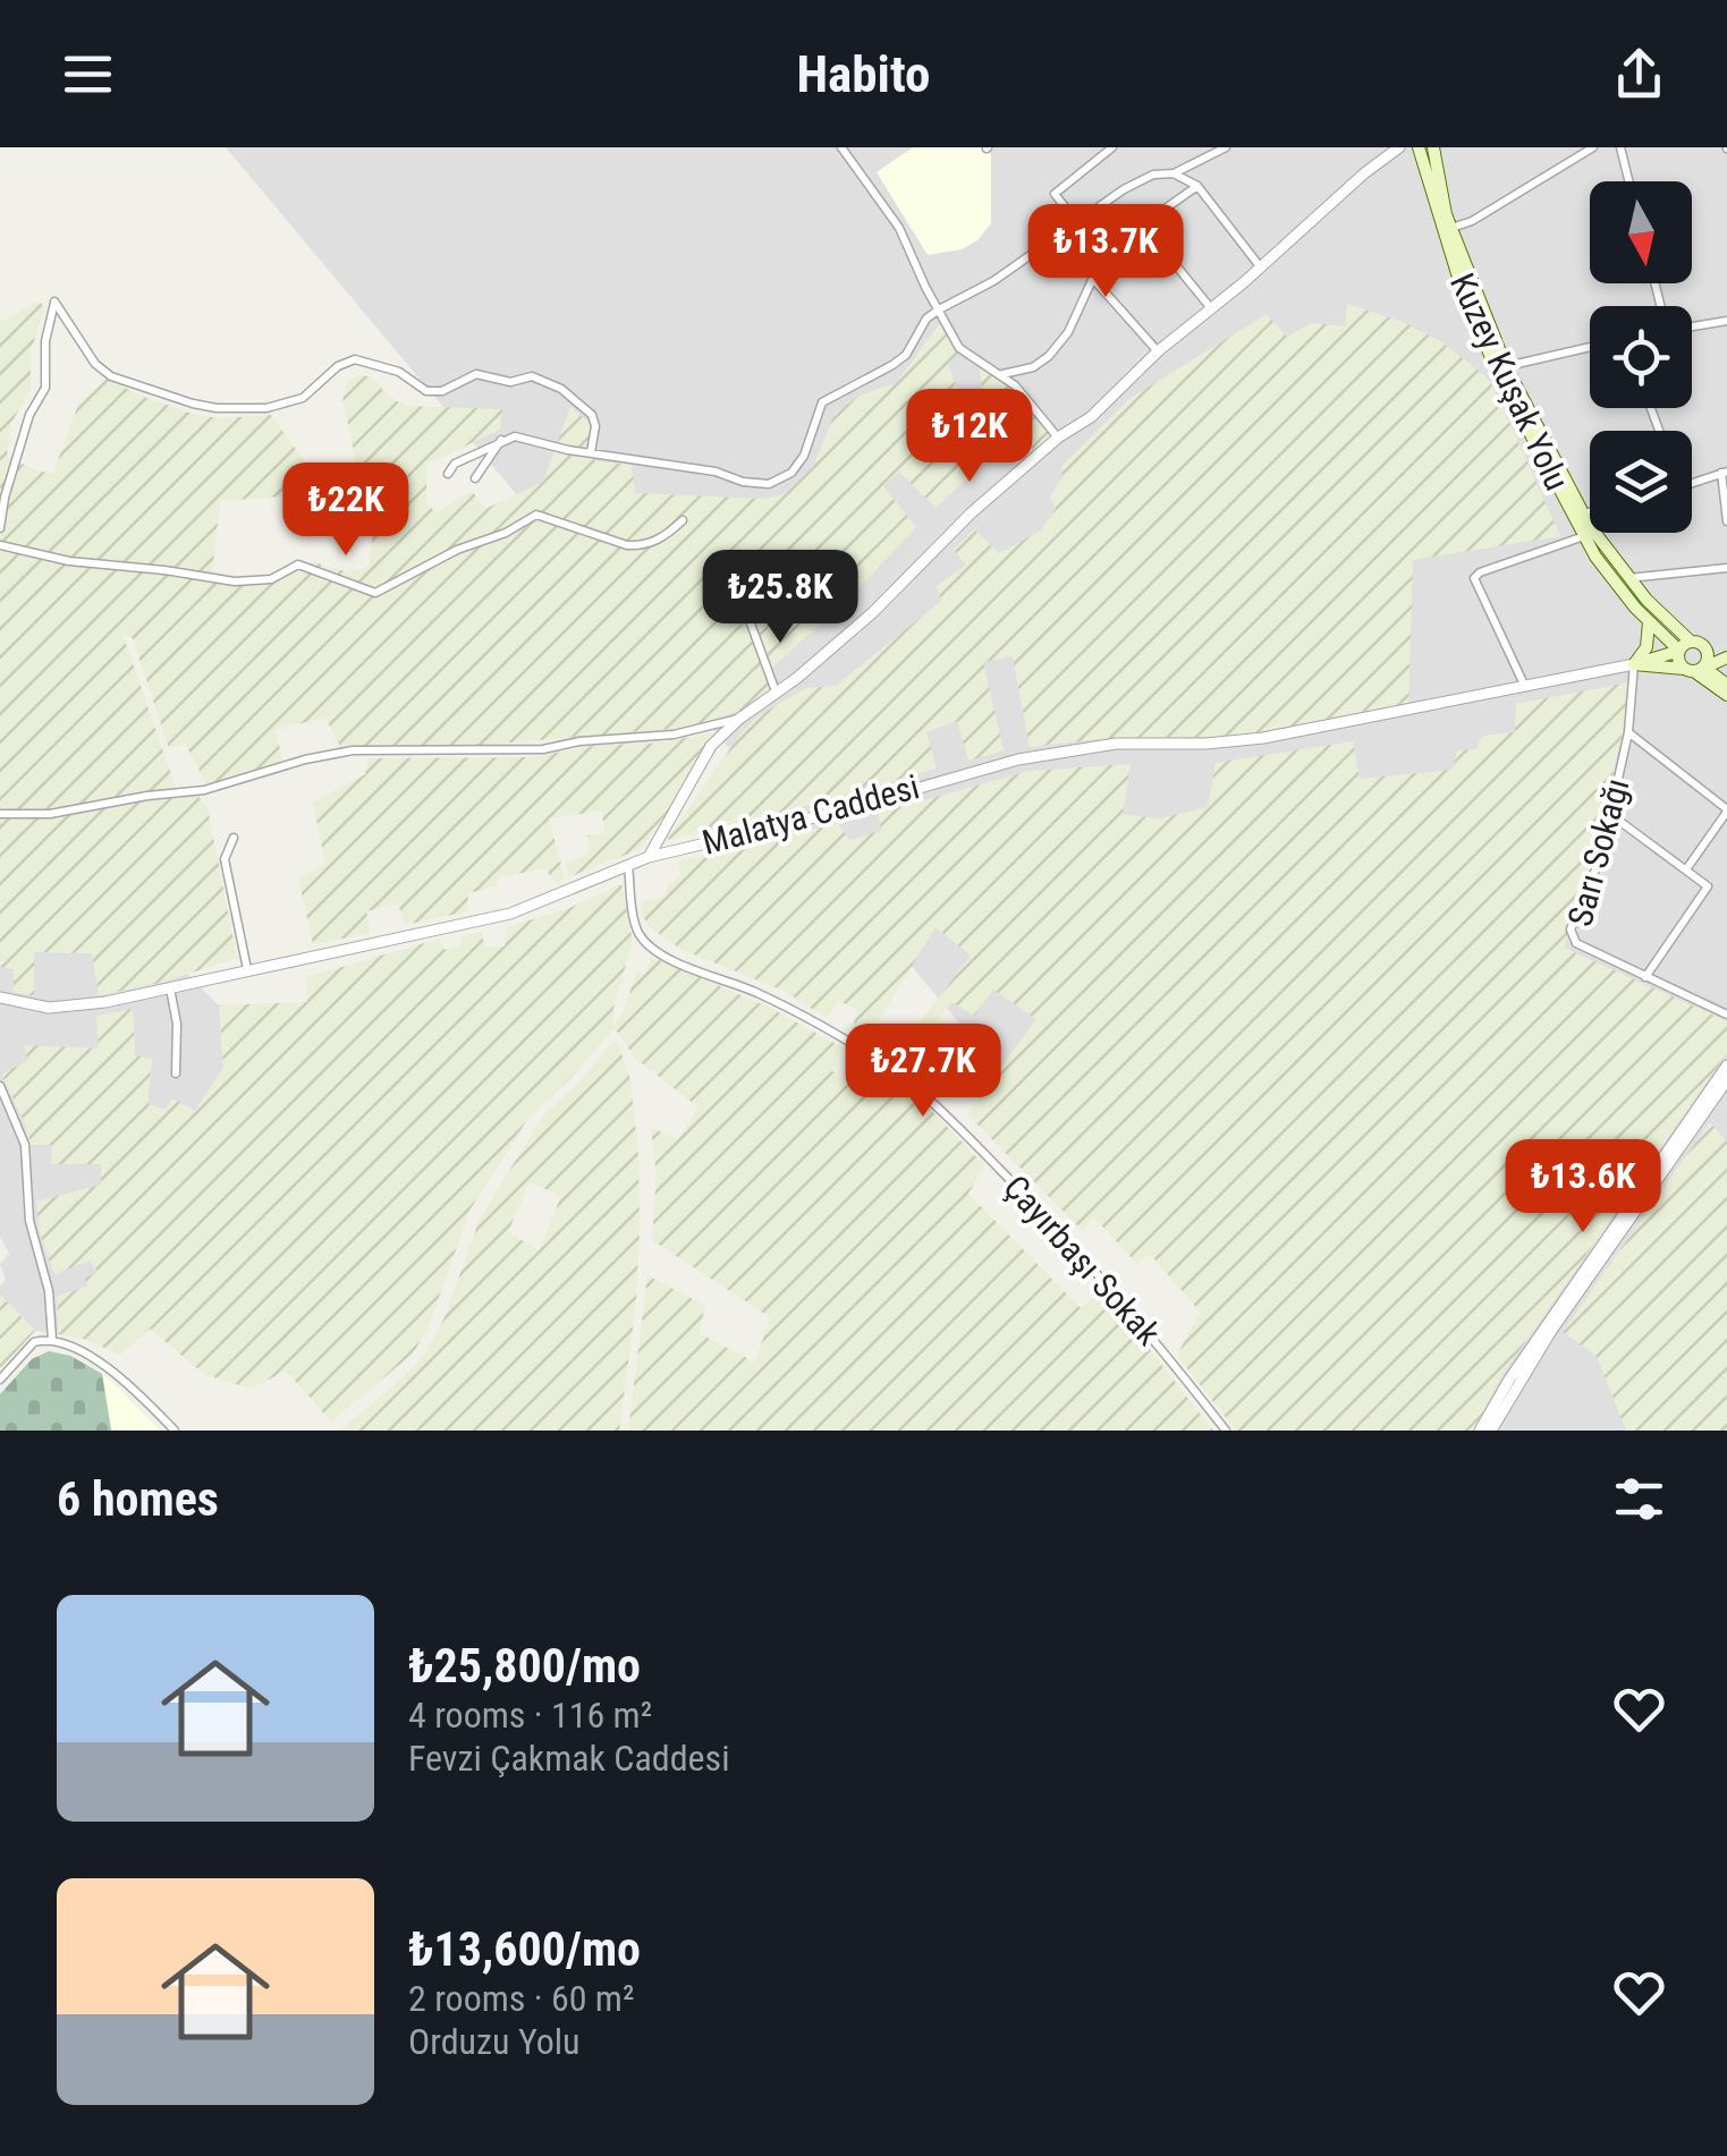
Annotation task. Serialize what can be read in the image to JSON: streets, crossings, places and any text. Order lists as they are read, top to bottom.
{
  "streets": {
    "main road": ["Kuzey Kuşak Yolu"],
    "street": ["Malatya Caddesi", "Sarı Sokağı", "Çayırbaşı Sokak"]
  },
  "crossings": [
    ["Malatya Caddesi", "Sarı Sokağı"],
    ["Malatya Caddesi", "Çayırbaşı Sokak"]
  ],
  "north": "bottom",
  "page": {
    "header": "Habito",
    "price": [
      "₺13.7K",
      "₺12K",
      "₺22K",
      "₺25.8K",
      "₺27.7K",
      "₺13.6K"
    ],
    "heading": "6 homes",
    "list": [
      {
        "name": "₺25,800/mo",
        "note": "4 rooms · 116 m² · Fevzi Çakmak Caddesi"
      },
      {
        "name": "₺13,600/mo",
        "note": "2 rooms · 60 m² · Orduzu Yolu"
      }
    ]
  }
}
